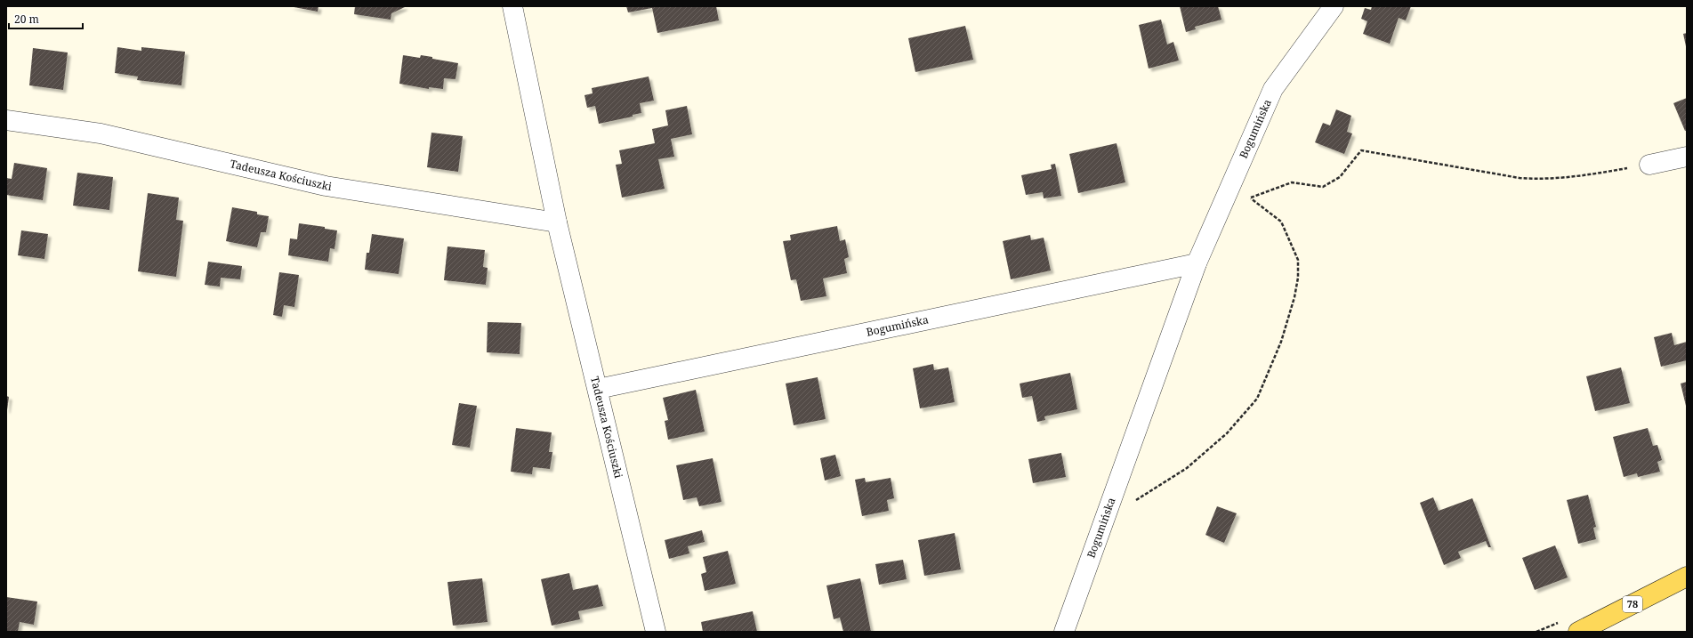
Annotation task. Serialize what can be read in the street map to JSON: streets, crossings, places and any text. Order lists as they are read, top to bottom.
{
  "streets": {
    "main road": ["78"],
    "street": ["Bogumińska", "Tadeusza Kościuszki"]
  },
  "crossings": [
    ["Bogumińska", "Tadeusza Kościuszki"]
  ],
  "scale_bar": "20 m"
}
